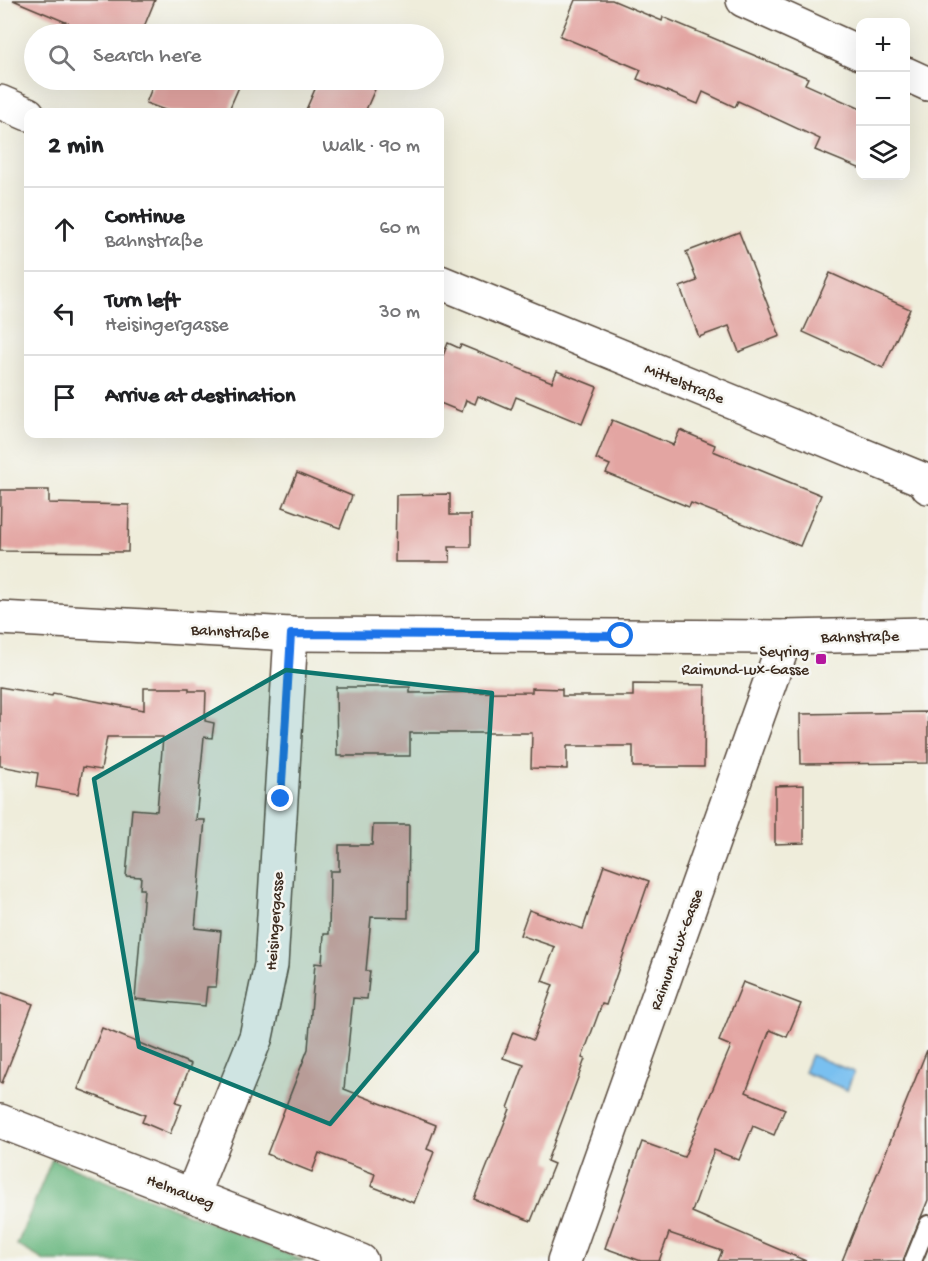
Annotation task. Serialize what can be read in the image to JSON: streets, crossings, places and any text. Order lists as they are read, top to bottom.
{
  "streets": {
    "street": [
      "Mittelstraße",
      "Bahnstraße",
      "Heisingergasse",
      "Raimund-Lux-Gasse",
      "Helmaweg"
    ]
  },
  "crossings": [
    ["Bahnstraße", "Heisingergasse"],
    ["Bahnstraße", "Raimund-Lux-Gasse"],
    ["Heisingergasse", "Helmaweg"]
  ],
  "places": {
    "transit": ["Seyring Raimund-Lux-Gasse"]
  },
  "page": {
    "map_buttons": ["+", "−"],
    "search": "Search here",
    "heading": ["2 min", "Walk · 90 m"],
    "list": [
      ["Continue", "Bahnstraße", "60 m"],
      ["Turn left", "Heisingergasse", "30 m"],
      "Arrive at destination"
    ]
  }
}
